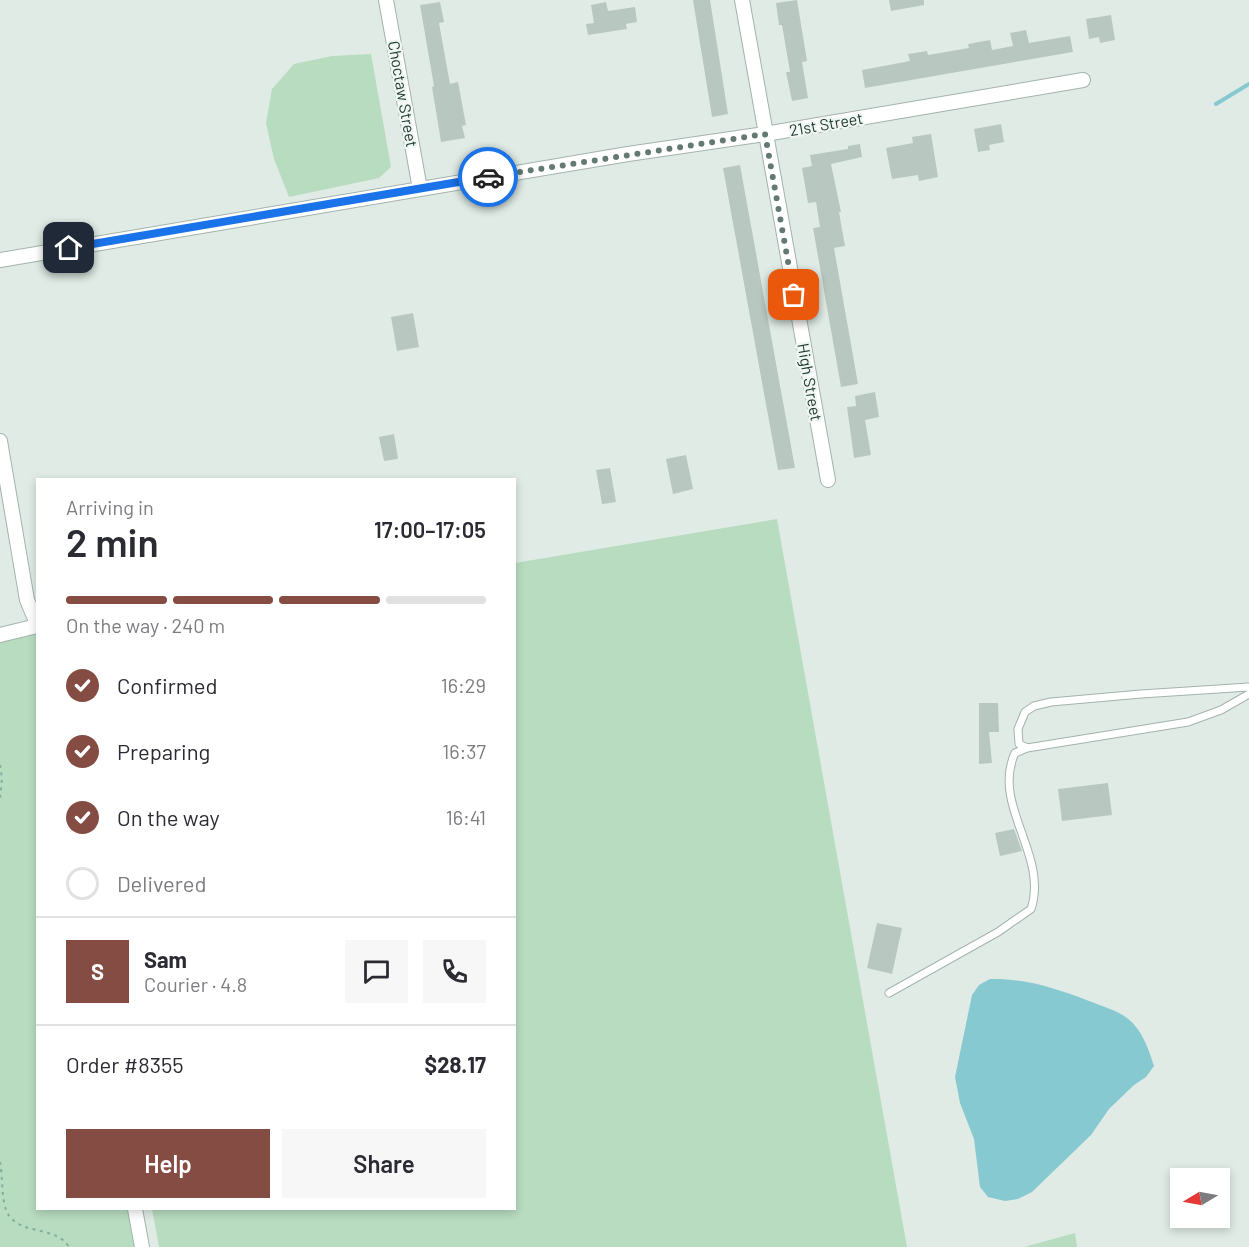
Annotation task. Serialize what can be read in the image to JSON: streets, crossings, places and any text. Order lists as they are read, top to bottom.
{
  "streets": {
    "street": ["Choctaw Street", "21st Street", "High Street"]
  },
  "crossings": [
    ["Choctaw Street", "21st Street"],
    ["21st Street", "High Street"]
  ],
  "north": "left",
  "page": {
    "heading": ["2 min", "Arriving in", "17:00–17:05"],
    "panel": [
      "Sam",
      "Courier · 4.8",
      "Order #8355",
      "$28.17"
    ],
    "bar": "On the way · 240 m",
    "list": [
      ["Confirmed", "16:29"],
      ["Preparing", "16:37"],
      ["On the way", "16:41"],
      "Delivered"
    ],
    "round": "S",
    "buttons": ["Help", "Share"]
  }
}
